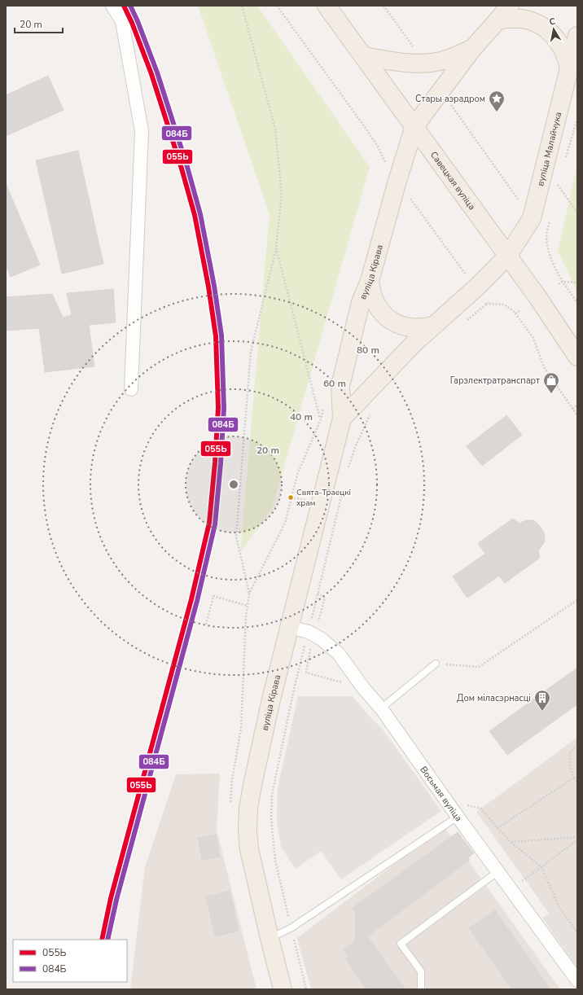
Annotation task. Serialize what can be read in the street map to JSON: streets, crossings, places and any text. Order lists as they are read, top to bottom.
{
  "streets": {
    "main road": ["вуліца Малайчука", "Савецкая вуліца", "вуліца Кірава"],
    "street": ["Восьмая вуліца"]
  },
  "crossings": [
    ["вуліца Малайчука", "Савецкая вуліца"],
    ["Савецкая вуліца", "вуліца Кірава"],
    ["вуліца Кірава", "Восьмая вуліца"]
  ],
  "places": {
    "place": ["Стары аэрадром"],
    "shop": ["Гарэлектратранспарт"],
    "other": ["Свята-Траецкі храм"],
    "building": ["Дом міласэрнасці"]
  },
  "lines": ["transit line 055Ь", "transit line 084Б"],
  "legend": ["055Ь", "084Б"],
  "scale_bar": "20 m",
  "north": "top",
  "rings": [
    "80 m",
    "60 m",
    "40 m",
    "20 m"
  ]
}
